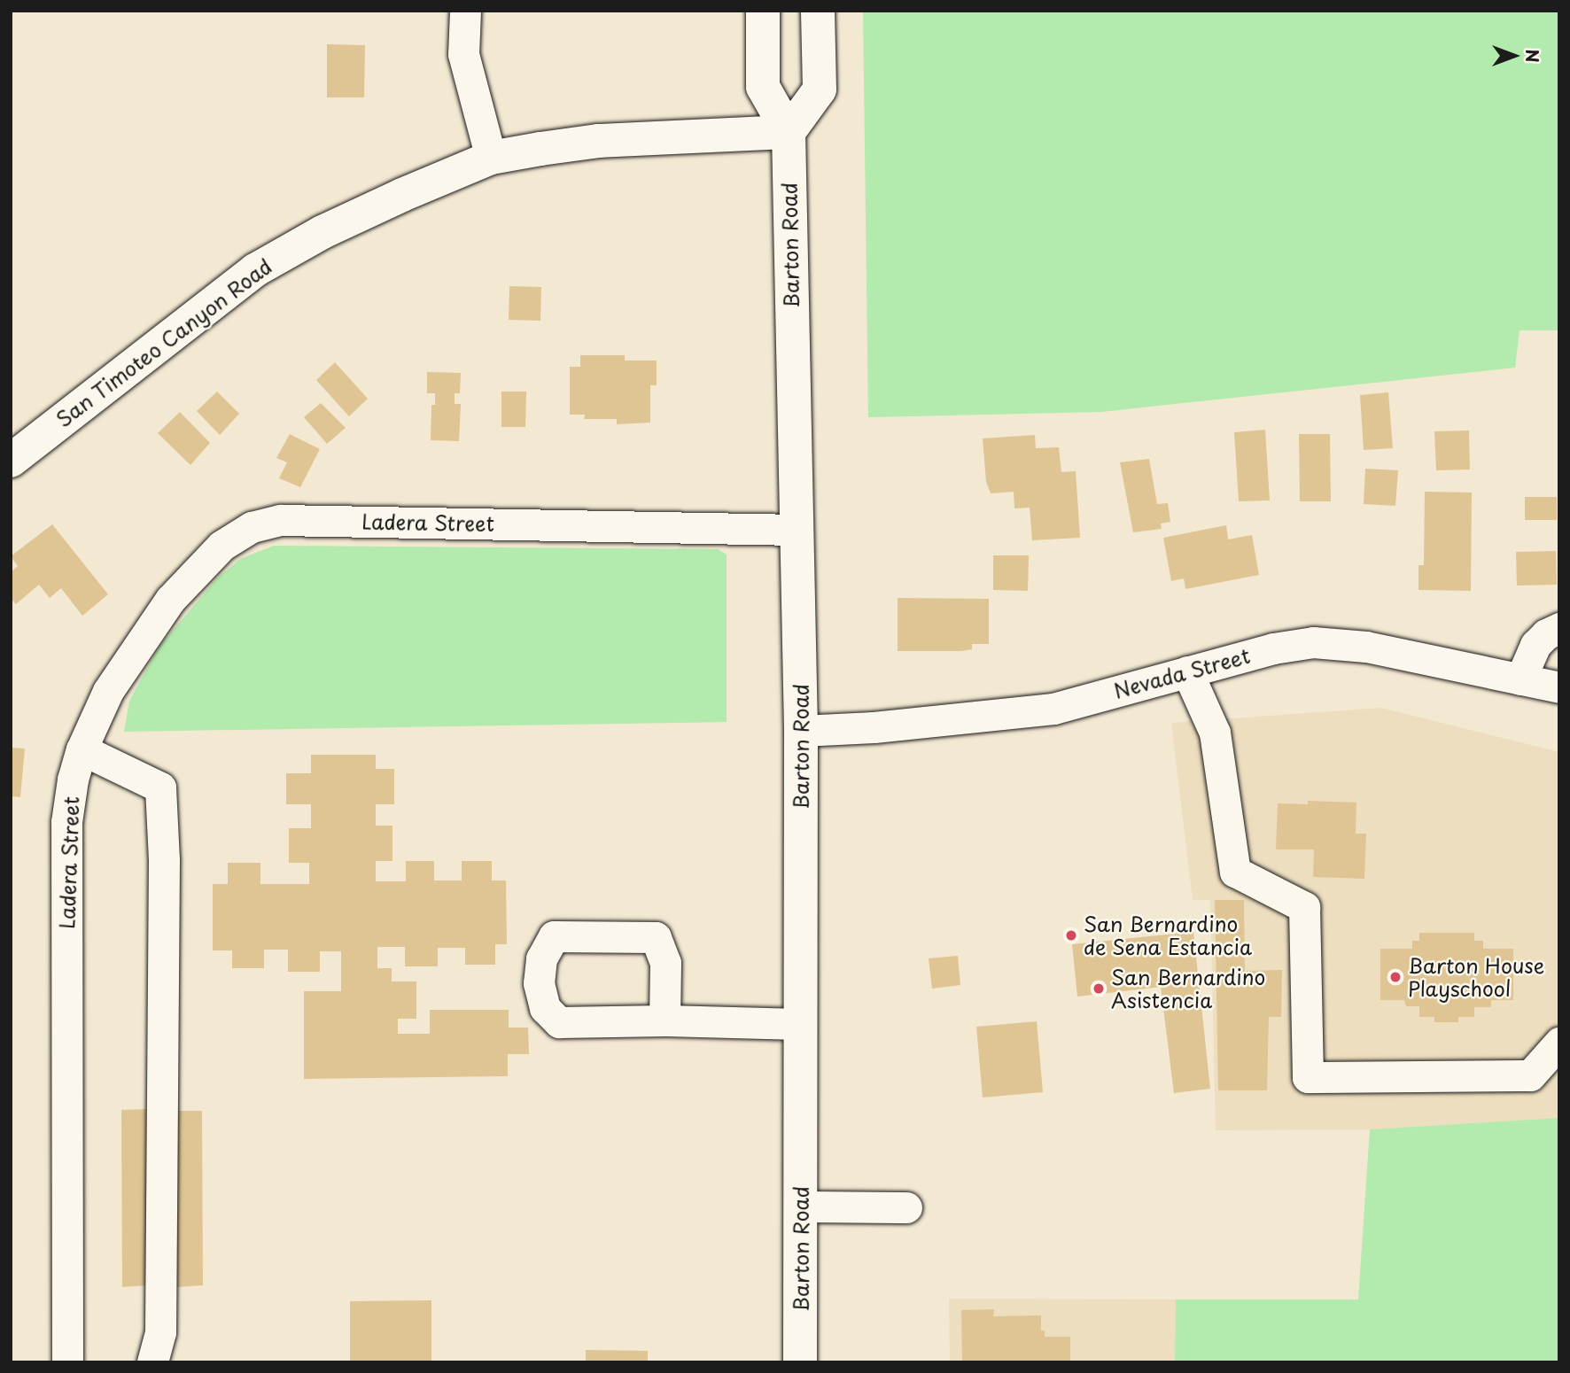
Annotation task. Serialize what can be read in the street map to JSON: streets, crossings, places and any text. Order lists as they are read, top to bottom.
{
  "streets": {
    "main road": ["Barton Road", "San Timoteo Canyon Road"],
    "street": ["Ladera Street", "Nevada Street"]
  },
  "crossings": [
    ["Barton Road", "San Timoteo Canyon Road"],
    ["Barton Road", "Ladera Street"],
    ["Barton Road", "Nevada Street"]
  ],
  "places": ["San Bernardino de Sena Estancia", "Barton House Playschool", "San Bernardino Asistencia"],
  "north": "right"
}
